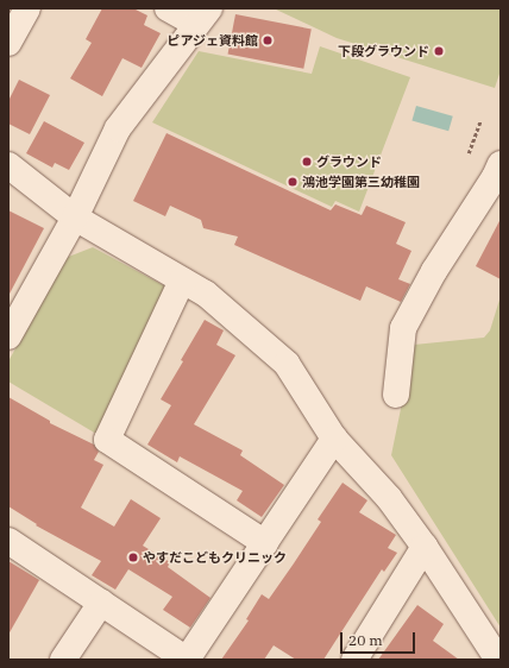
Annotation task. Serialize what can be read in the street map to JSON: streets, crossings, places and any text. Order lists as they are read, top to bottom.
{
  "places": [
    "ピアジェ資料館",
    "下段グラウンド",
    "グラウンド",
    "鴻池学園第三幼稚園",
    "やすだこどもクリニック"
  ],
  "scale_bar": "20 m"
}
